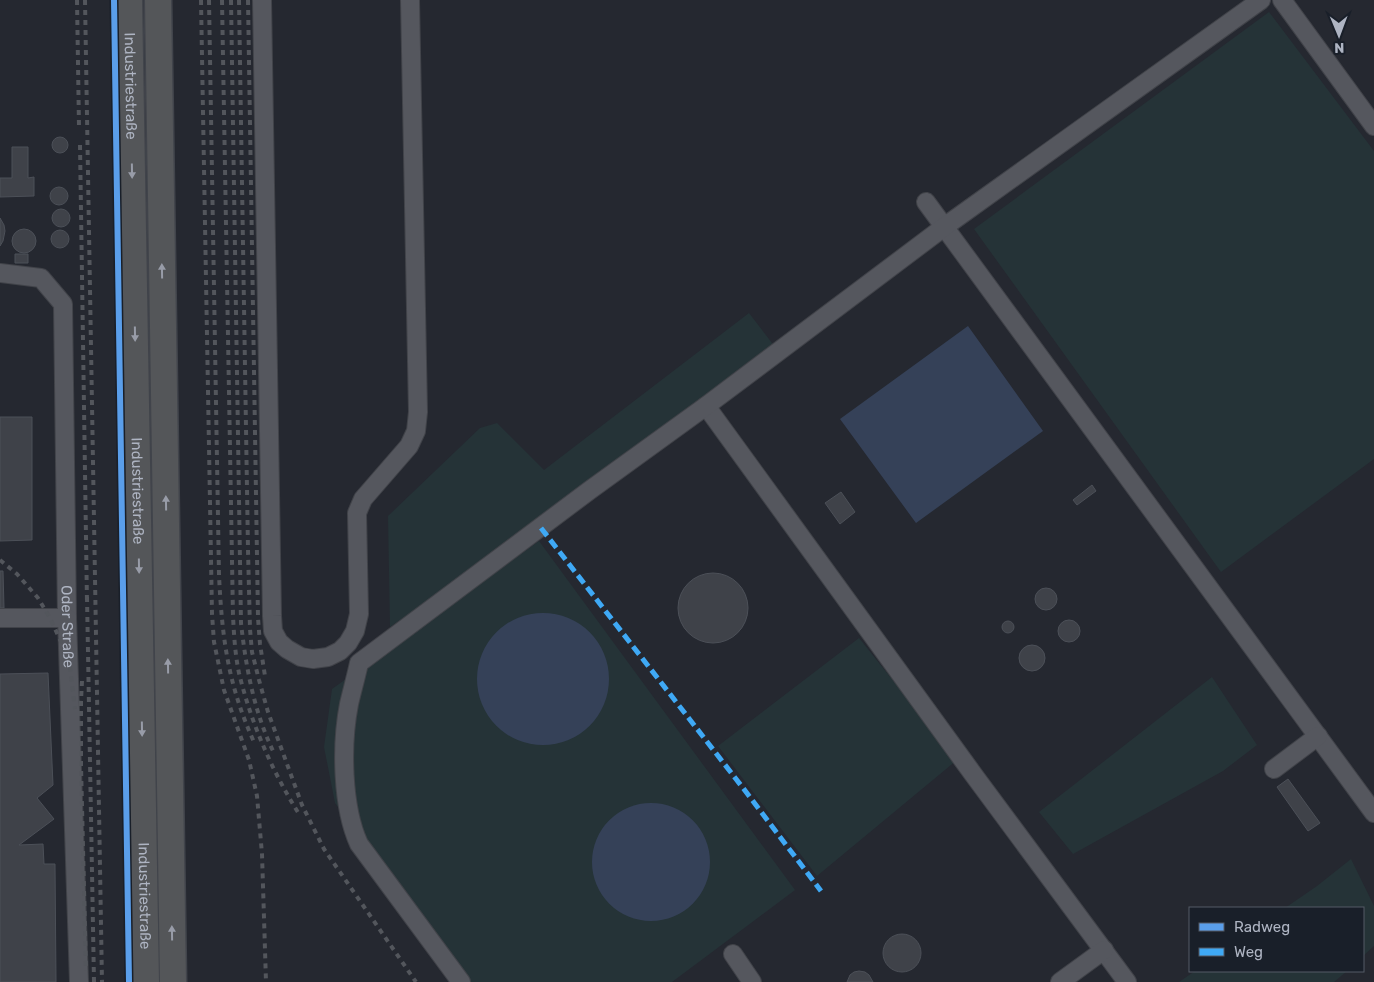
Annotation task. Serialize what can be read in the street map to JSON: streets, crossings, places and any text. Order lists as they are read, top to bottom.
{
  "streets": {
    "highway": ["Industriestraße"],
    "lane": ["Oder Straße"]
  },
  "legend": ["Radweg", "Weg"],
  "north": "bottom"
}
